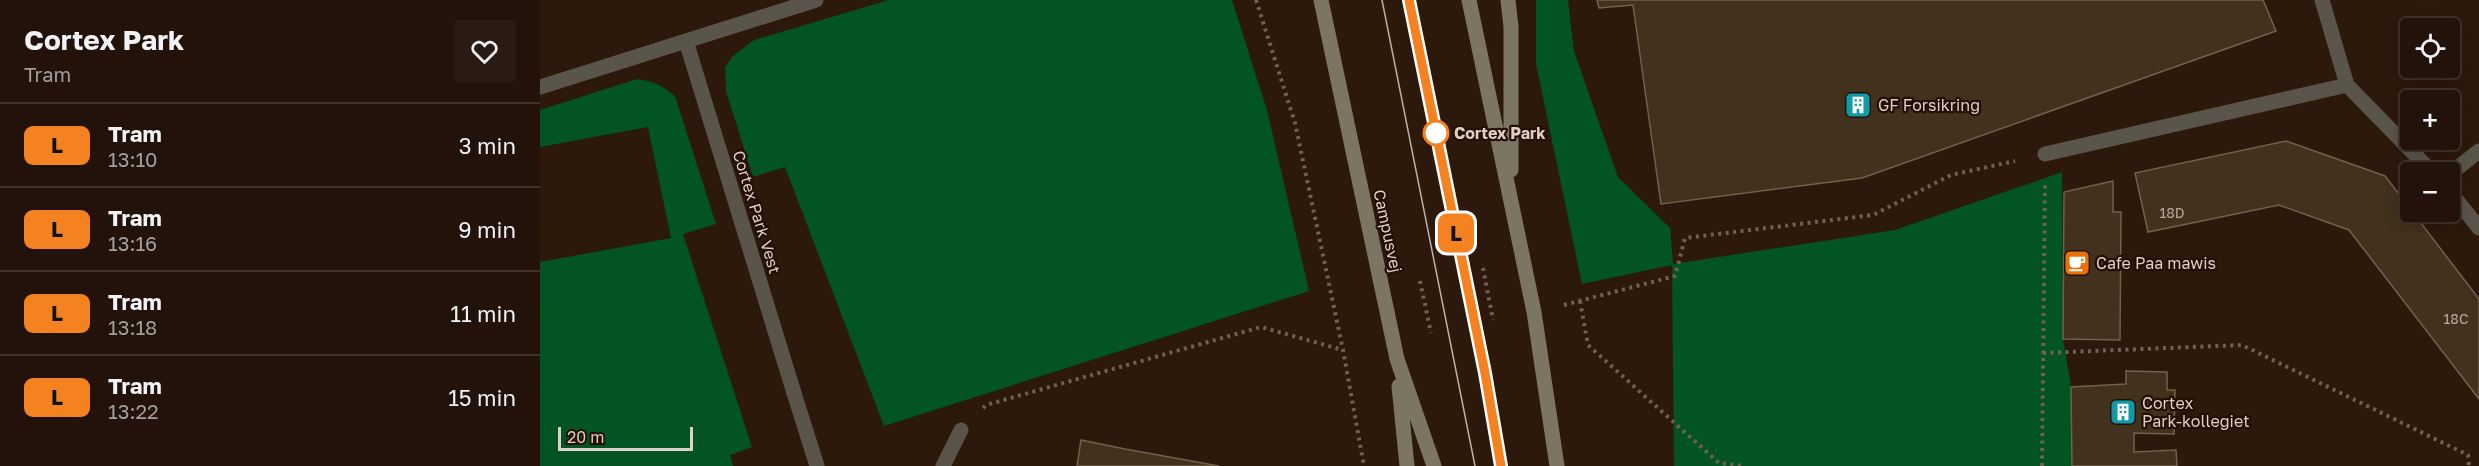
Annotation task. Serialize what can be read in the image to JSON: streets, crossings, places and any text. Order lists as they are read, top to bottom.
{
  "streets": {
    "street": ["Cortex Park Vest", "Campusvej"]
  },
  "places": {
    "building": ["GF Forsikring", "Cortex Park-kollegiet"],
    "other": ["Cortex Park"],
    "cafe": ["Cafe Paa mawis"]
  },
  "lines": ["tram line L"],
  "house_numbers": ["18D", "18C"],
  "scale_bar": "20 m",
  "page": {
    "heading": ["Cortex Park", "Tram"],
    "on_map": "L",
    "map_buttons": ["+", "−"],
    "list": [
      {
        "mark": "L",
        "name": "Tram",
        "note": "13:10",
        "value": "3 min"
      },
      {
        "mark": "L",
        "name": "Tram",
        "note": "13:16",
        "value": "9 min"
      },
      {
        "mark": "L",
        "name": "Tram",
        "note": "13:18",
        "value": "11 min"
      },
      {
        "mark": "L",
        "name": "Tram",
        "note": "13:22",
        "value": "15 min"
      }
    ],
    "scale": "20 m"
  }
}
